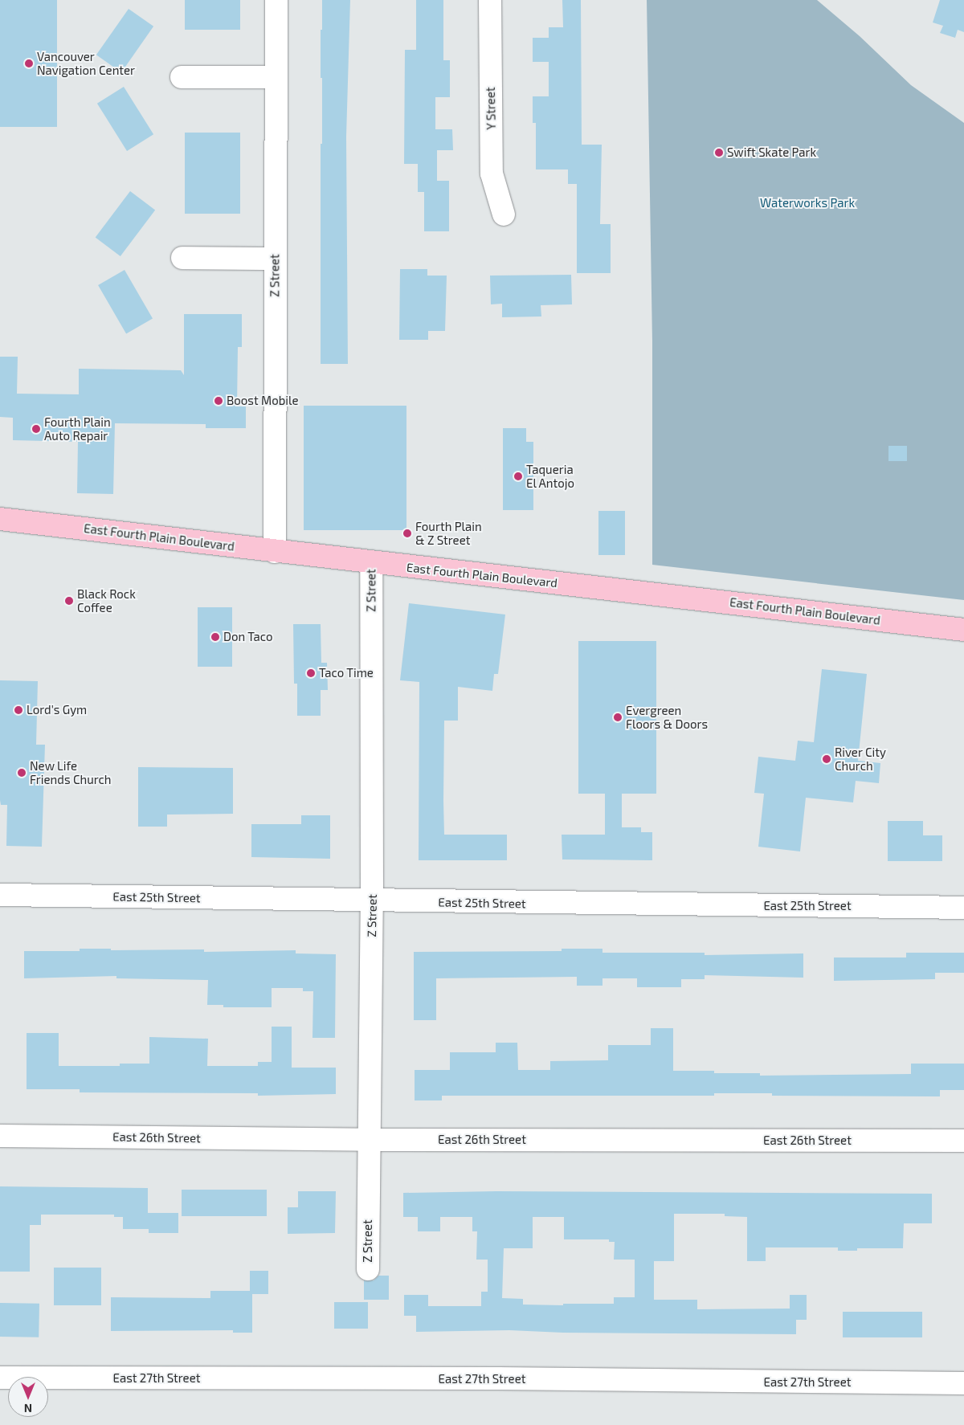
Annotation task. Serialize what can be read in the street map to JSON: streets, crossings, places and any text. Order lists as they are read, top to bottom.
{
  "streets": {
    "main road": ["East Fourth Plain Boulevard"],
    "street": [
      "Y Street",
      "Z Street",
      "East 25th Street",
      "East 26th Street",
      "East 27th Street"
    ]
  },
  "crossings": [
    ["Z Street", "East Fourth Plain Boulevard"],
    ["Z Street", "East 25th Street"],
    ["Z Street", "East 26th Street"]
  ],
  "parks": ["Waterworks Park"],
  "places": [
    "Vancouver Navigation Center",
    "Swift Skate Park",
    "Boost Mobile",
    "Fourth Plain Auto Repair",
    "Taqueria El Antojo",
    "Fourth Plain & Z Street",
    "Black Rock Coffee",
    "Don Taco",
    "Taco Time",
    "Lord's Gym",
    "Evergreen Floors & Doors",
    "River City Church",
    "New Life Friends Church"
  ],
  "north": "bottom"
}
